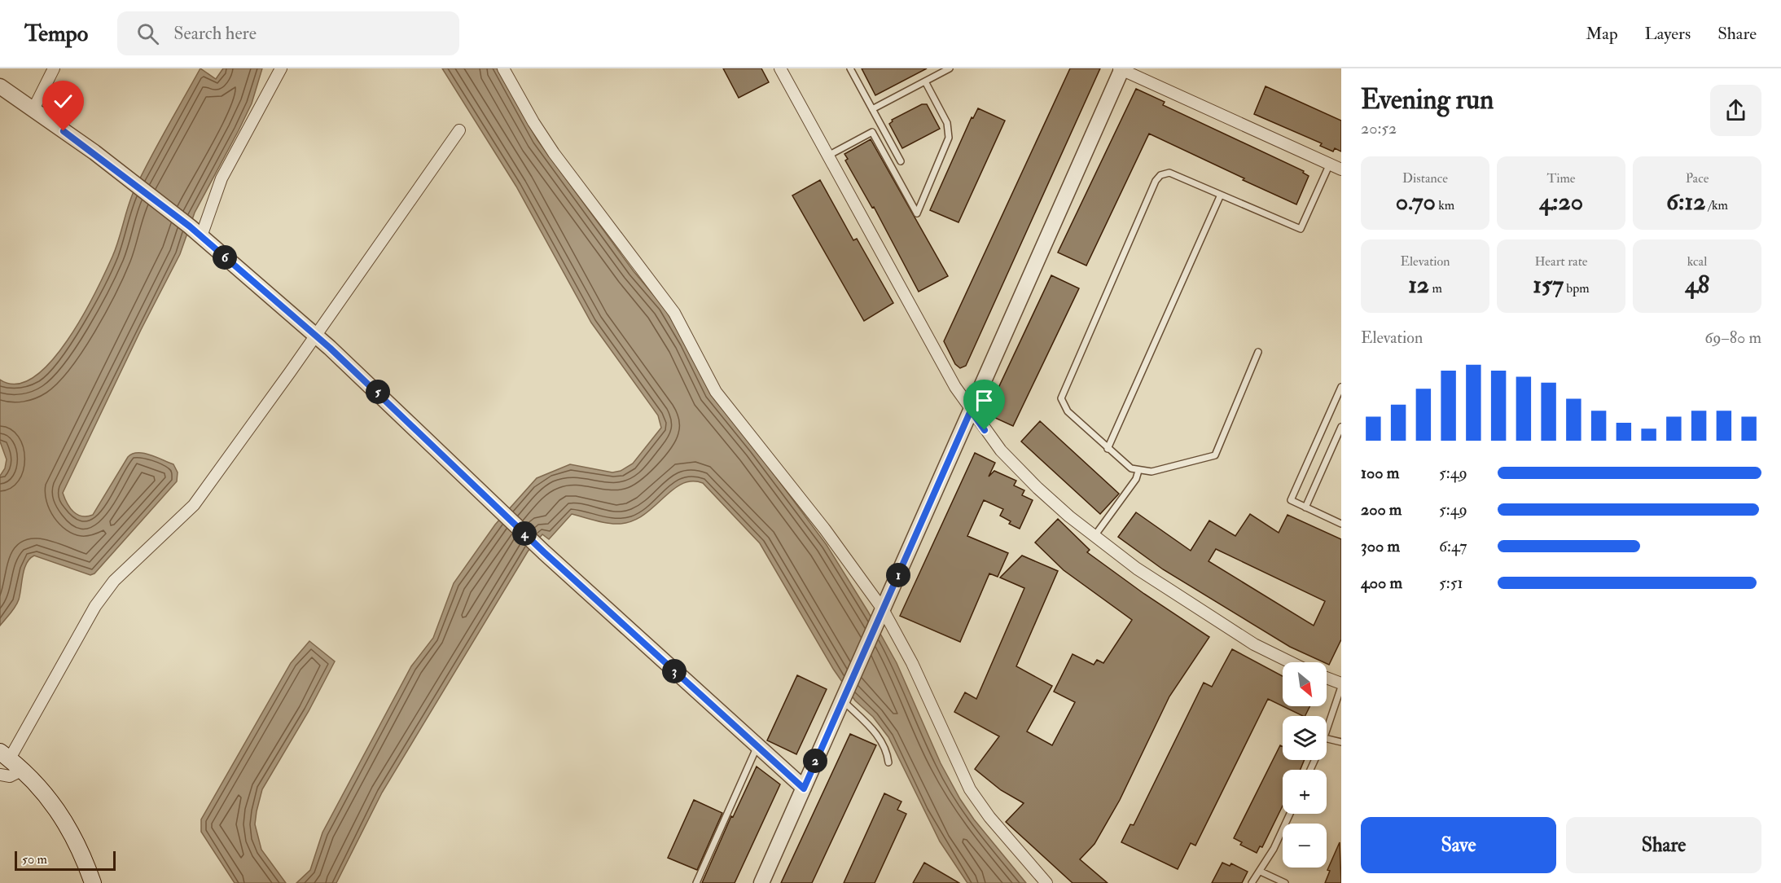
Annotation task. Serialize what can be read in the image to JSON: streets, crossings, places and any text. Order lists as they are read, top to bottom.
{
  "scale_bar": "50 m",
  "north": "bottom right",
  "page": {
    "header": "Tempo",
    "search": "Search here",
    "nav": ["Map", "Layers", "Share"],
    "heading": ["Evening run", "20:52"],
    "stats": [
      ["Distance", "0.70 km"],
      ["Time", "4:20"],
      ["Pace", "6:12 /km"],
      ["Elevation", "12 m"],
      ["Heart rate", "157 bpm"],
      ["kcal", "48"]
    ],
    "pins": [
      "6",
      "5",
      "4",
      "1",
      "3",
      "2"
    ],
    "chart": ["Elevation", "69–80 m"],
    "list": [
      {
        "name": "100 m",
        "note": "5:49"
      },
      {
        "name": "200 m",
        "note": "5:49"
      },
      {
        "name": "300 m",
        "note": "6:47"
      },
      {
        "name": "400 m",
        "note": "5:51"
      }
    ],
    "map_buttons": ["+", "−"],
    "buttons": ["Save", "Share"],
    "scale": "50 m"
  }
}
